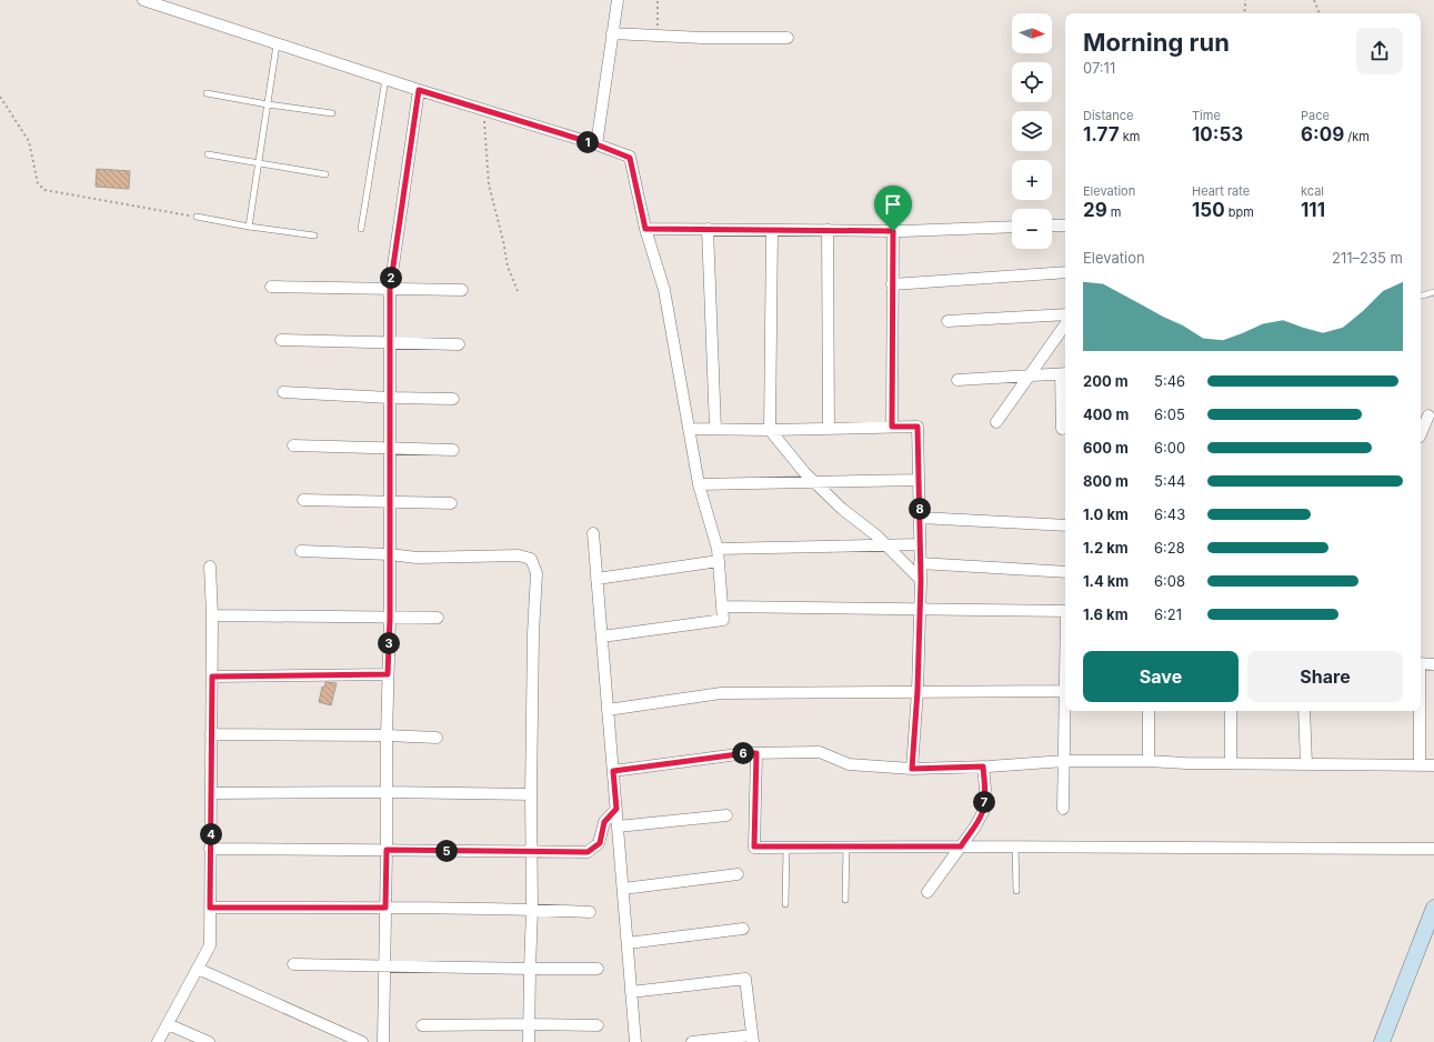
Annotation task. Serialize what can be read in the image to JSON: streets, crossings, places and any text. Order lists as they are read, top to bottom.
{
  "north": "right",
  "page": {
    "map_buttons": ["+", "−"],
    "heading": ["Morning run", "07:11"],
    "stats": [
      ["Distance", "1.77 km"],
      ["Time", "10:53"],
      ["Pace", "6:09 /km"],
      ["Elevation", "29 m"],
      ["Heart rate", "150 bpm"],
      ["kcal", "111"]
    ],
    "pins": [
      "1",
      "2",
      "8",
      "3",
      "6",
      "7",
      "4",
      "5"
    ],
    "chart": ["Elevation", "211–235 m"],
    "list": [
      {
        "name": "200 m",
        "note": "5:46"
      },
      {
        "name": "400 m",
        "note": "6:05"
      },
      {
        "name": "600 m",
        "note": "6:00"
      },
      {
        "name": "800 m",
        "note": "5:44"
      },
      {
        "name": "1.0 km",
        "note": "6:43"
      },
      {
        "name": "1.2 km",
        "note": "6:28"
      },
      {
        "name": "1.4 km",
        "note": "6:08"
      },
      {
        "name": "1.6 km",
        "note": "6:21"
      }
    ],
    "buttons": ["Save", "Share"]
  }
}
